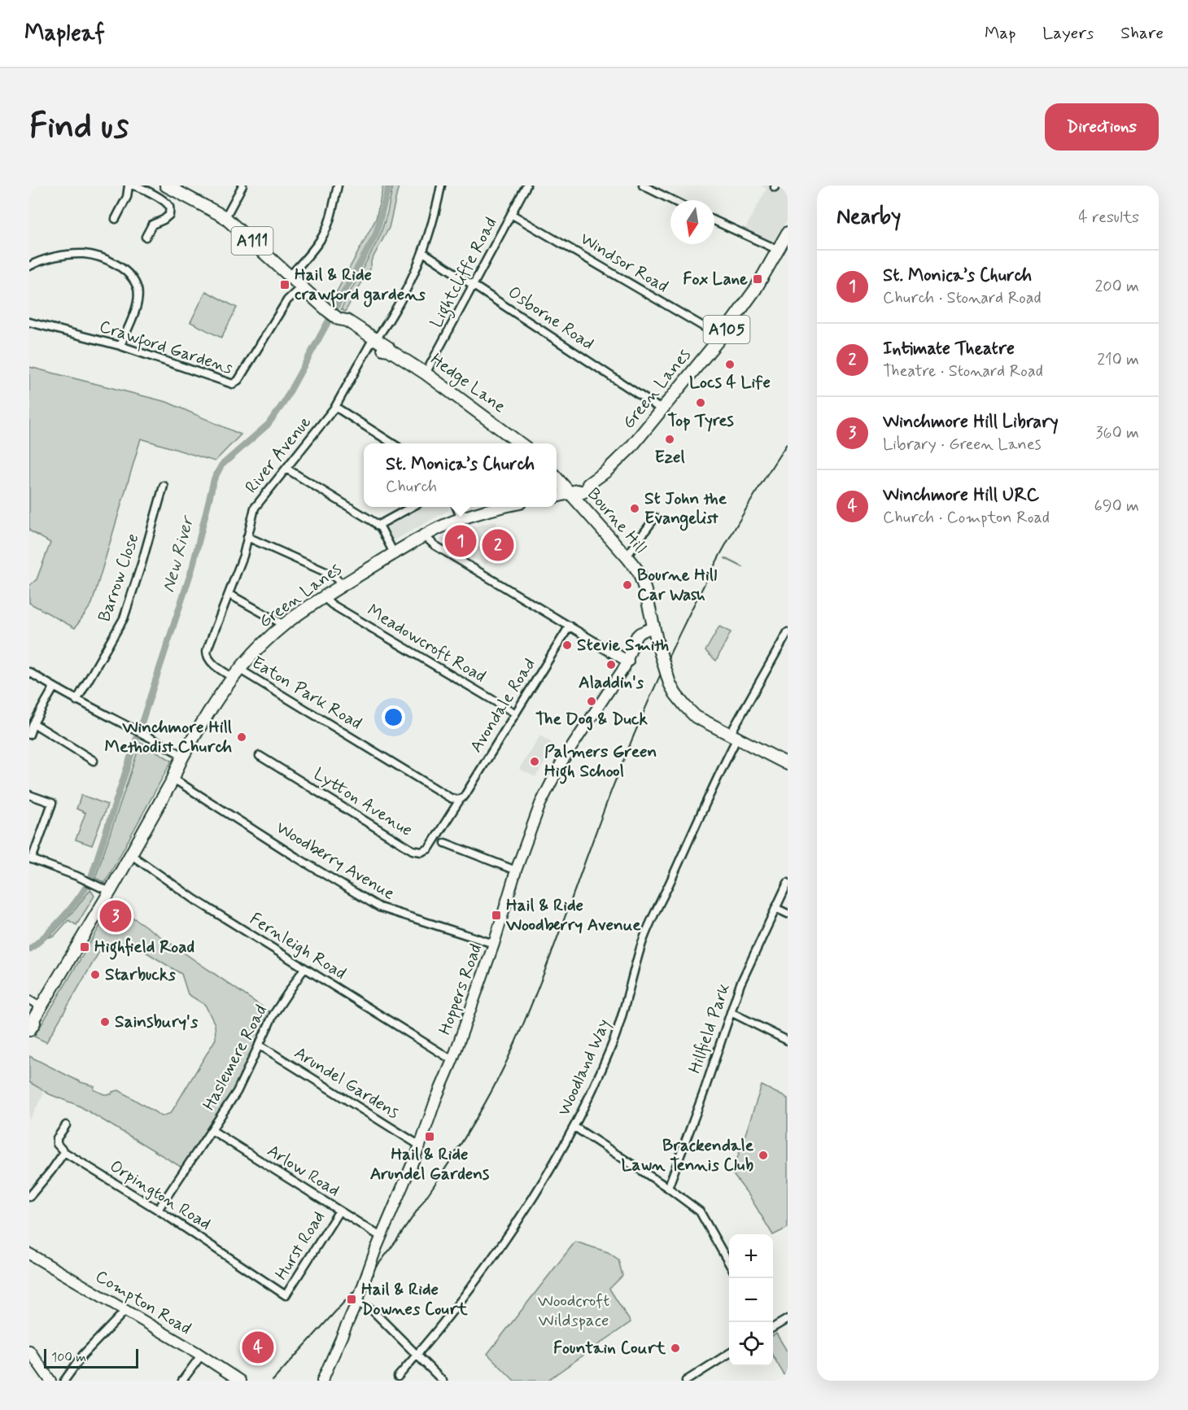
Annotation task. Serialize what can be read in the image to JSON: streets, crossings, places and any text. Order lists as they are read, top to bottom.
{
  "streets": {
    "main road": [
      "A111",
      "A105",
      "Hedge Lane",
      "Green Lanes",
      "Bourne Hill"
    ],
    "street": [
      "Windsor Road",
      "Lightcliffe Road",
      "Osborne Road",
      "Crawford Gardens",
      "River Avenue",
      "Barrow Close",
      "Meadowcroft Road",
      "Eaton Park Road",
      "Avondale Road",
      "Lytton Avenue",
      "Woodberry Avenue",
      "Fernleigh Road",
      "Hoppers Road",
      "Hillfield Park",
      "Haslemere Road",
      "Woodland Way",
      "Arundel Gardens",
      "Arlow Road",
      "Orpington Road",
      "Hurst Road",
      "Compton Road"
    ]
  },
  "crossings": [
    ["Windsor Road", "Lightcliffe Road"],
    ["Windsor Road", "Green Lanes"],
    ["Lightcliffe Road", "Osborne Road"],
    ["Lightcliffe Road", "Hedge Lane"],
    ["Osborne Road", "Green Lanes"],
    ["Osborne Road", "River Avenue"],
    ["Crawford Gardens", "Hedge Lane"],
    ["Hedge Lane", "River Avenue"],
    ["Green Lanes", "River Avenue"],
    ["Green Lanes", "Bourne Hill"],
    ["Green Lanes", "Meadowcroft Road"],
    ["Green Lanes", "Eaton Park Road"],
    ["Green Lanes", "Woodberry Avenue"],
    ["Green Lanes", "Fernleigh Road"],
    ["River Avenue", "Eaton Park Road"],
    ["Bourne Hill", "Hoppers Road"],
    ["Bourne Hill", "Woodland Way"],
    ["Meadowcroft Road", "Avondale Road"],
    ["Eaton Park Road", "Avondale Road"],
    ["Eaton Park Road", "Lytton Avenue"],
    ["Avondale Road", "Lytton Avenue"],
    ["Woodberry Avenue", "Hoppers Road"],
    ["Fernleigh Road", "Hoppers Road"],
    ["Fernleigh Road", "Haslemere Road"],
    ["Hoppers Road", "Arundel Gardens"],
    ["Hoppers Road", "Arlow Road"],
    ["Haslemere Road", "Arundel Gardens"],
    ["Haslemere Road", "Arlow Road"],
    ["Haslemere Road", "Orpington Road"],
    ["Arlow Road", "Hurst Road"],
    ["Orpington Road", "Hurst Road"]
  ],
  "water": ["New River"],
  "parks": ["Woodcroft Wildspace"],
  "places": {
    "transit": [
      "Fox Lane",
      "Hail & Ride crawford gardens",
      "Hail & Ride Woodberry Avenue",
      "Highfield Road",
      "Hail & Ride Arundel Gardens",
      "Hail & Ride Downes Court"
    ],
    "other": [
      "Locs 4 Life",
      "Top Tyres",
      "Ezel",
      "St John the Evangelist",
      "Bourne Hill Car Wash",
      "Stevie Smith",
      "Aladdin's",
      "The Dog & Duck",
      "Winchmore Hill Methodist Church",
      "Palmers Green High School",
      "Starbucks",
      "Sainsbury's",
      "Brackendale Lawn Tennis Club",
      "Fountain Court"
    ]
  },
  "scale_bar": "100 m",
  "north": "bottom",
  "page": {
    "header": "Mapleaf",
    "nav": ["Map", "Layers", "Share"],
    "buttons": "Directions",
    "title": "Find us",
    "heading": ["Nearby", "4 results"],
    "list": [
      {
        "mark": "1",
        "name": "St. Monica’s Church",
        "note": "Church · Stonard Road",
        "value": "200 m"
      },
      {
        "mark": "2",
        "name": "Intimate Theatre",
        "note": "Theatre · Stonard Road",
        "value": "210 m"
      },
      {
        "mark": "3",
        "name": "Winchmore Hill Library",
        "note": "Library · Green Lanes",
        "value": "360 m"
      },
      {
        "mark": "4",
        "name": "Winchmore Hill URC",
        "note": "Church · Compton Road",
        "value": "690 m"
      }
    ],
    "popup": ["St. Monica’s Church", "Church"],
    "pins": [
      "1",
      "2",
      "3",
      "4"
    ],
    "map_buttons": ["+", "−"],
    "scale": "100 m"
  }
}
